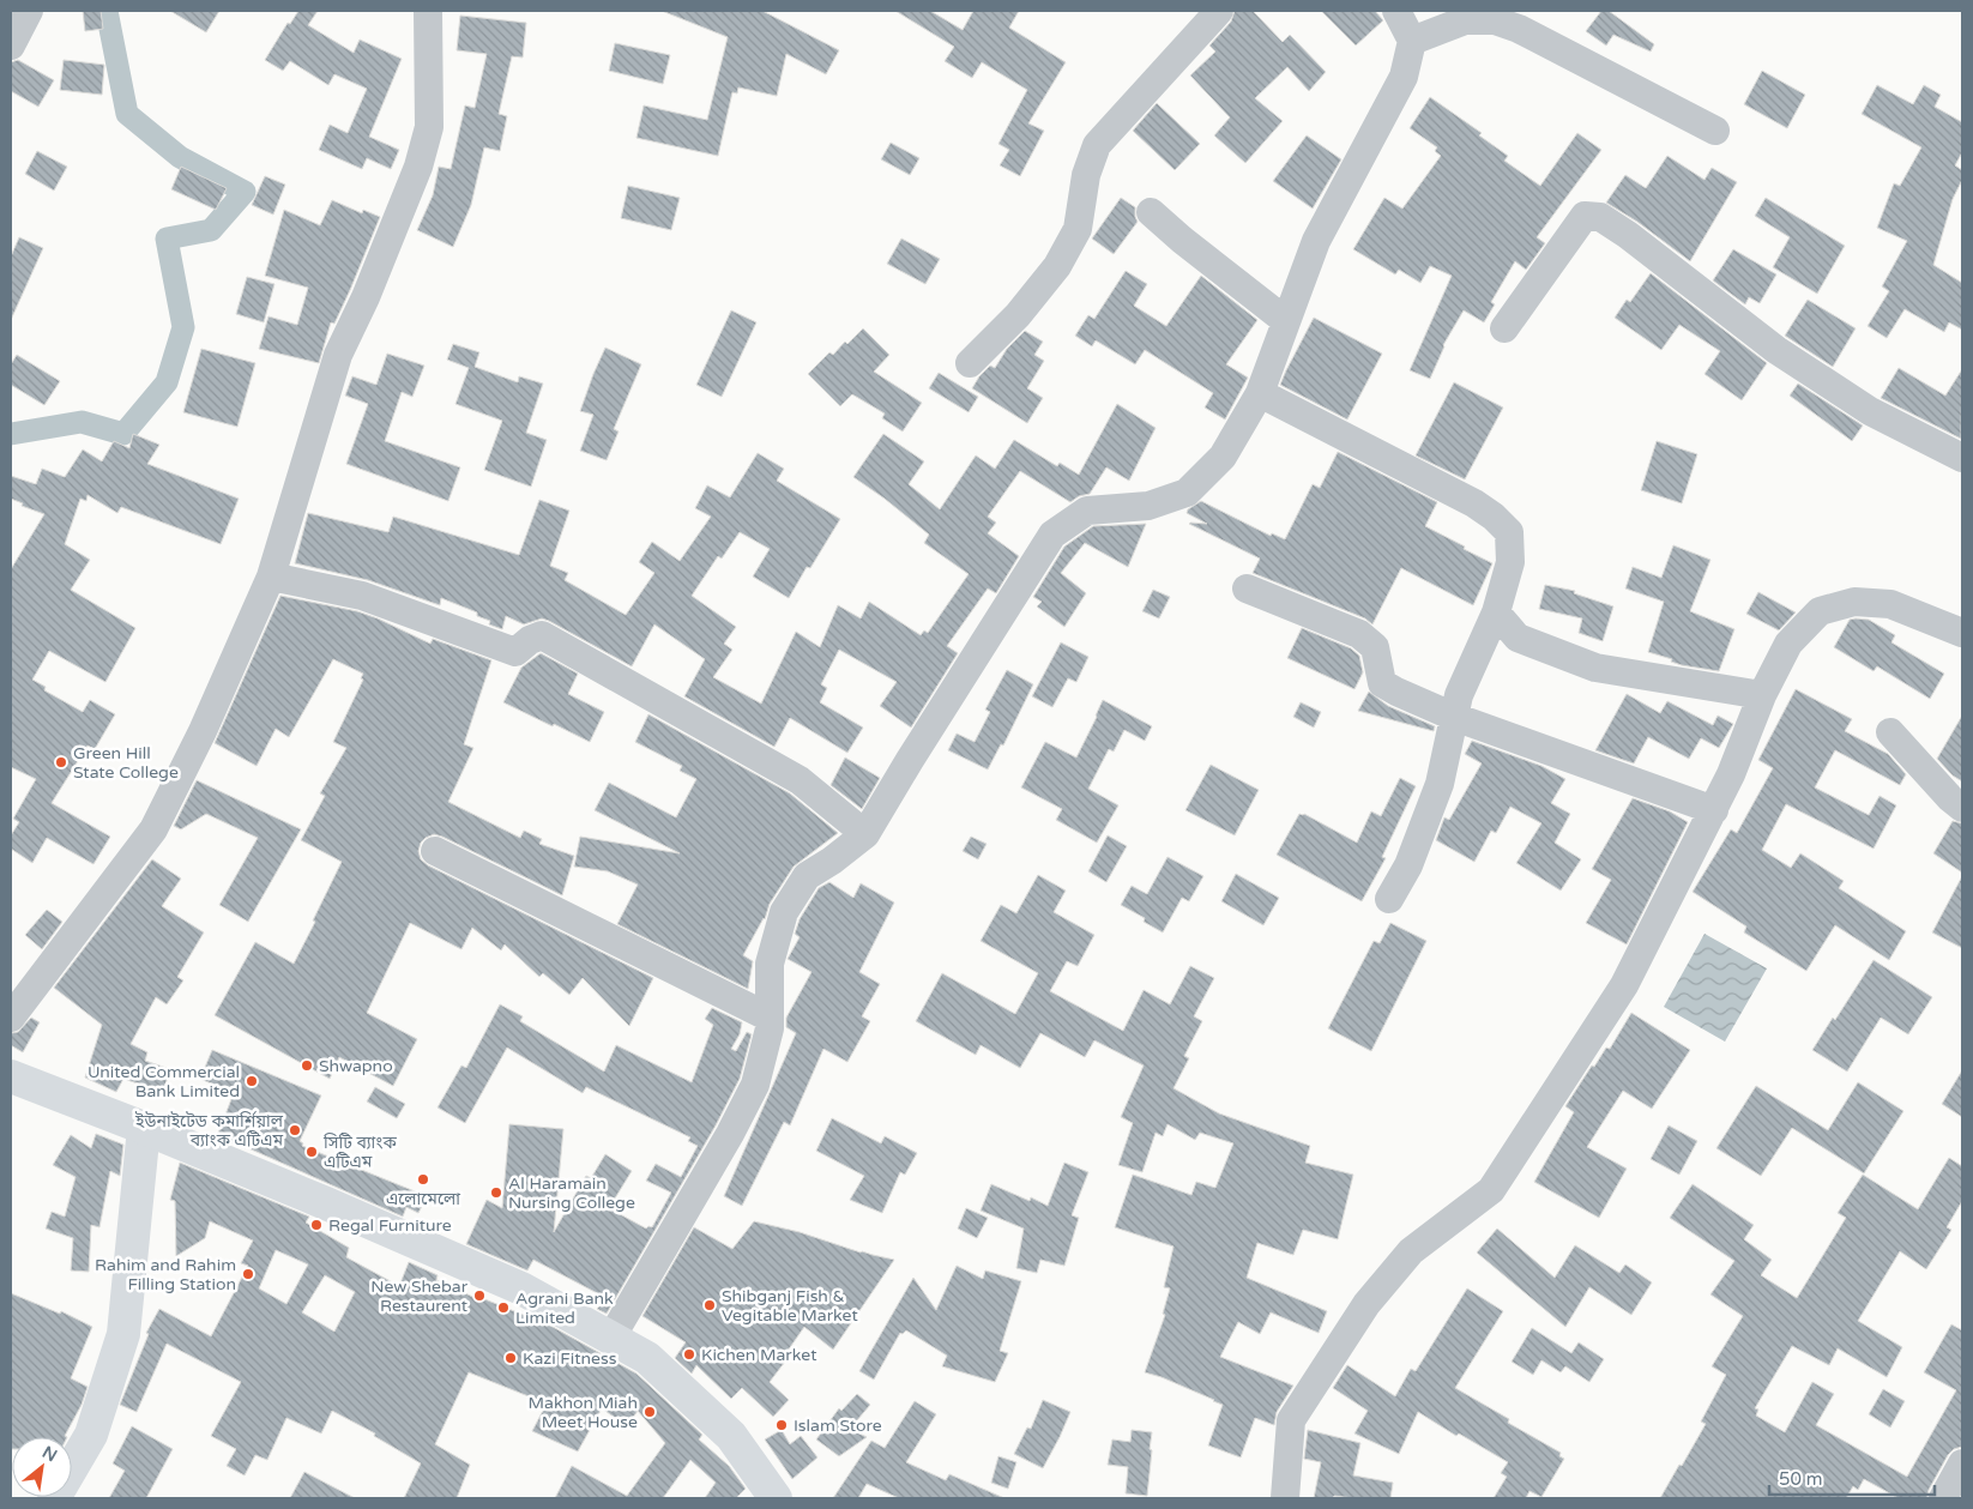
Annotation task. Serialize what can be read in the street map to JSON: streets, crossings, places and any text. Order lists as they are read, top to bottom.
{
  "places": [
    "Green Hill State College",
    "Shwapno",
    "United Commercial Bank Limited",
    "ইউনাইটেড কমার্শিয়াল ব্যাংক এটিএম",
    "সিটি ব্যাংক এটিএম",
    "এলোমেলো",
    "Al Haramain Nursing College",
    "Regal Furniture",
    "Rahim and Rahim Filling Station",
    "New Shebar Restaurent",
    "Shibganj Fish & Vegitable Market",
    "Agrani Bank Limited",
    "Kichen Market",
    "Kazi Fitness",
    "Makhon Miah Meet House",
    "Islam Store"
  ],
  "scale_bar": "50 m",
  "north": "top right"
}
